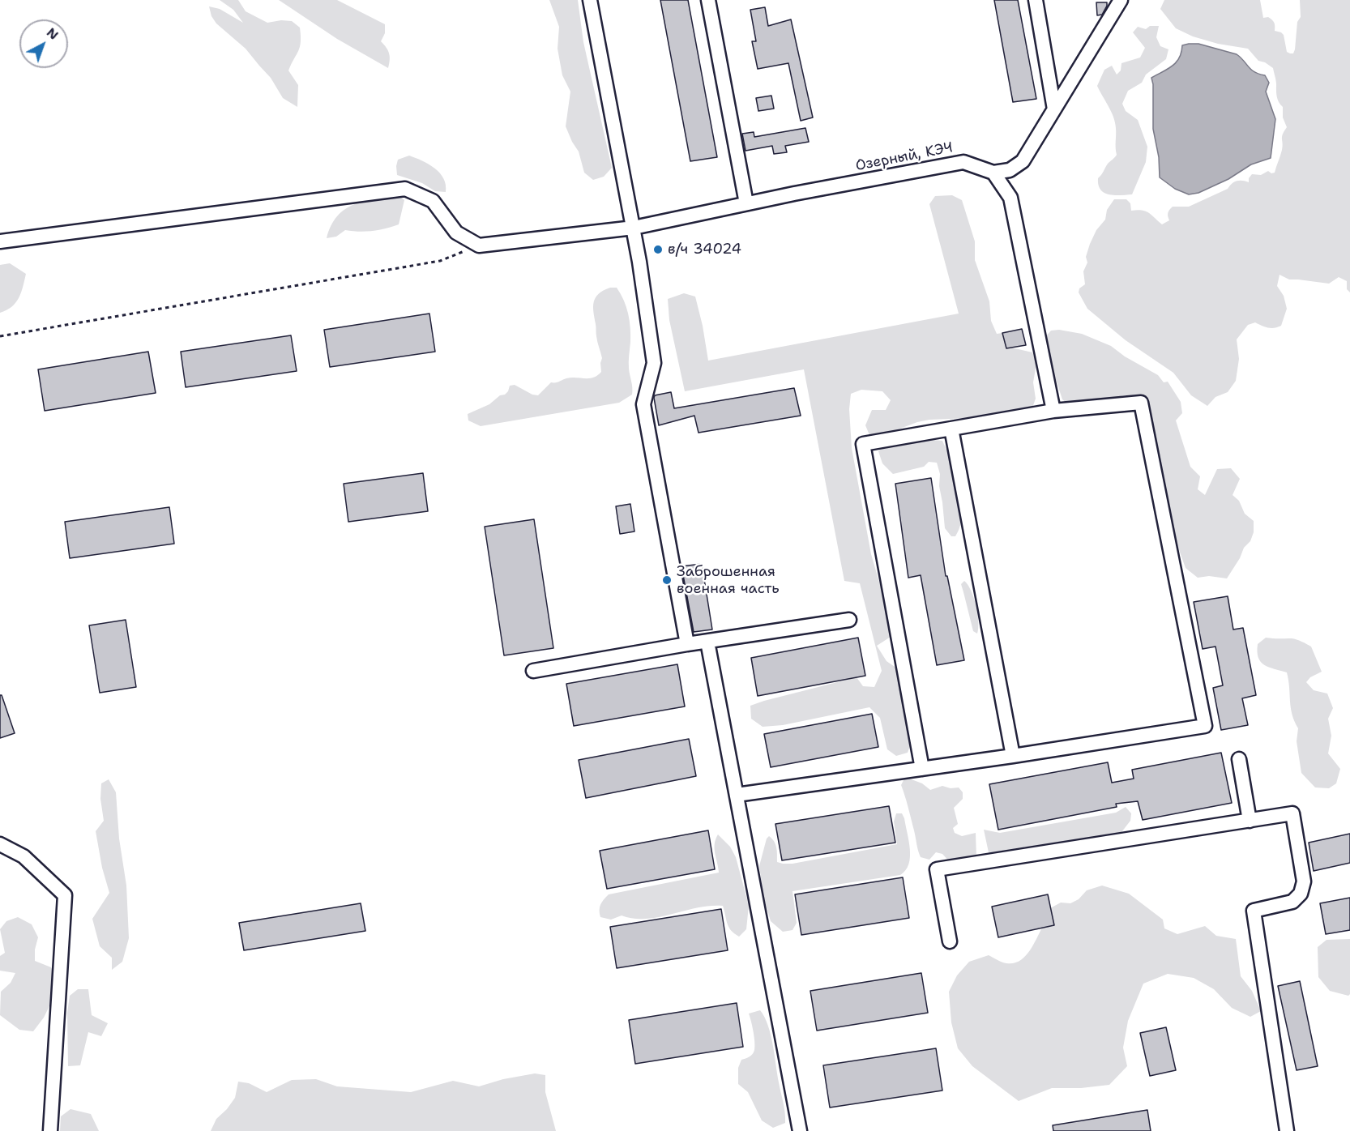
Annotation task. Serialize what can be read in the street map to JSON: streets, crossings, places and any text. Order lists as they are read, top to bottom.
{
  "streets": {
    "street": ["Озерный, КЭЧ"]
  },
  "places": ["в/ч 34024", "Заброшенная военная часть"],
  "north": "top right"
}
